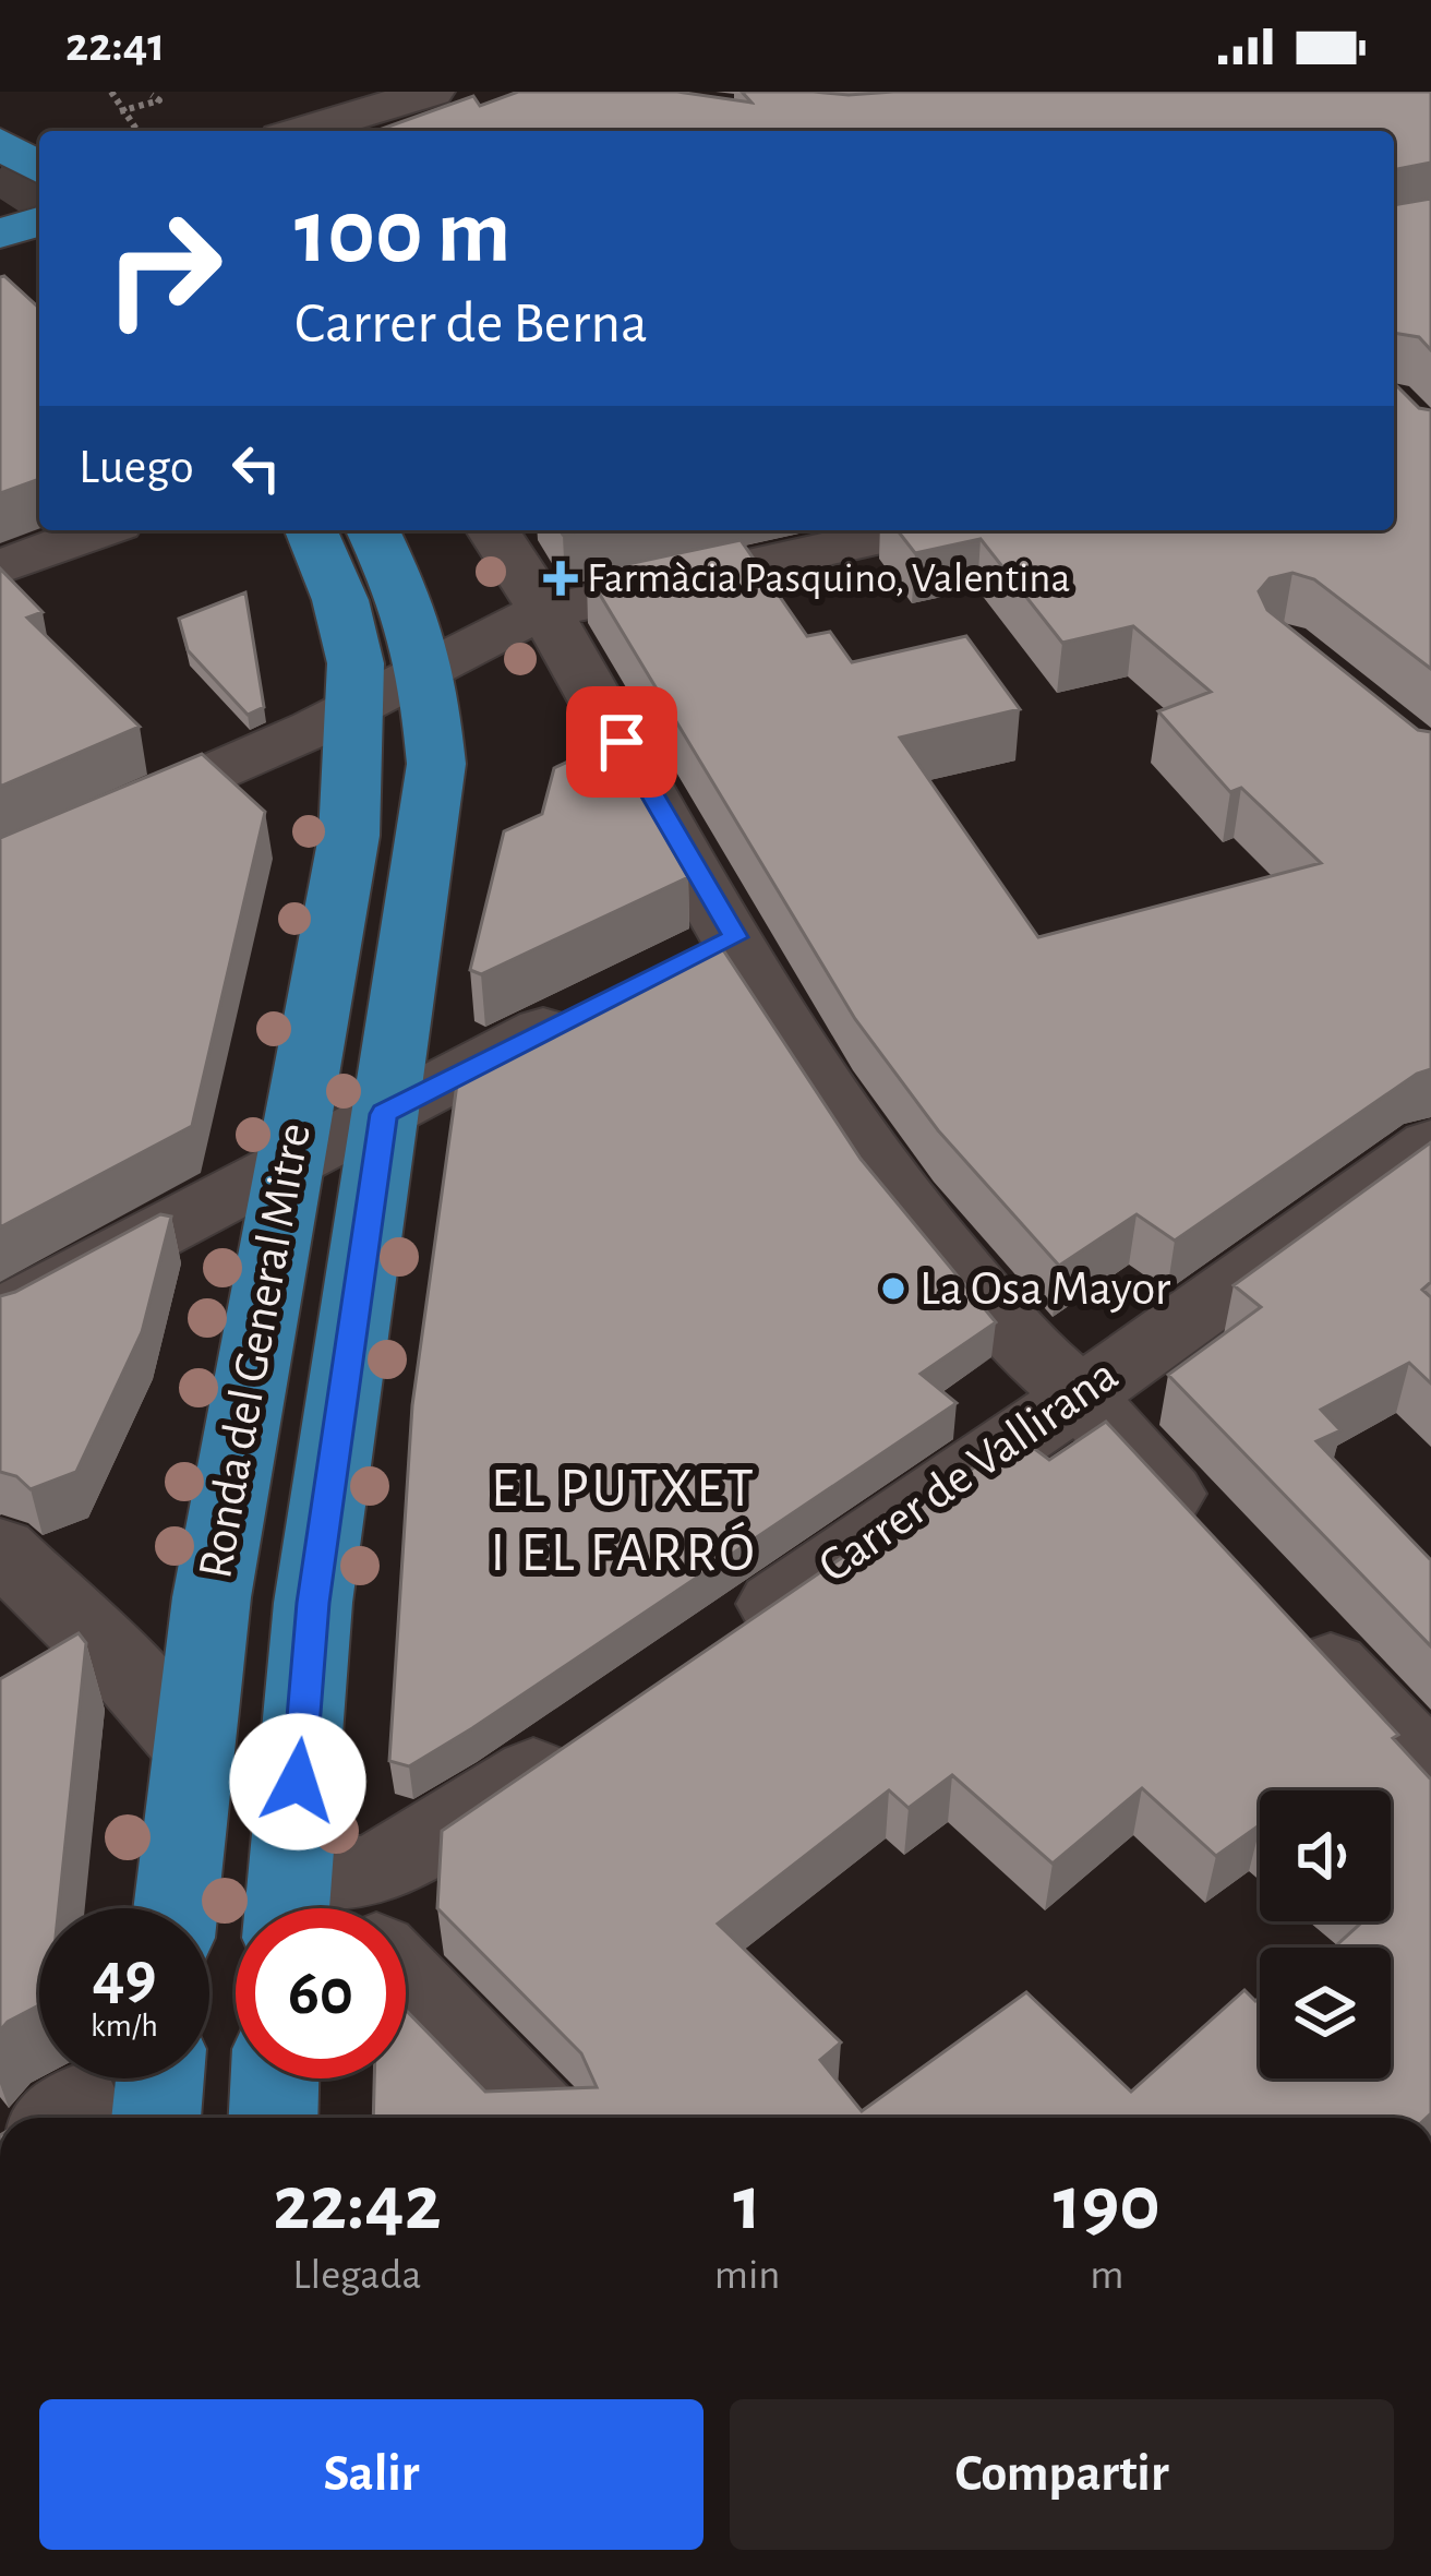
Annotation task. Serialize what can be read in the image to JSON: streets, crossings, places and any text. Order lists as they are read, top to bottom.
{
  "streets": {
    "main road": ["Ronda del General Mitre"],
    "street": ["Carrer de Vallirana"]
  },
  "districts": ["EL PUTXET I EL FARRÓ"],
  "places": {
    "health": ["Farmàcia Pasquino, Valentina"],
    "other": ["La Osa Mayor"]
  },
  "page": {
    "status": "22:41",
    "turn": ["100 m", "Carrer de Berna"],
    "then": "Luego",
    "speed": "49 km/h",
    "limit": "60",
    "eta": [
      "22:42",
      "Llegada",
      "1",
      "min",
      "190",
      "m"
    ],
    "buttons": ["Salir", "Compartir"]
  }
}
